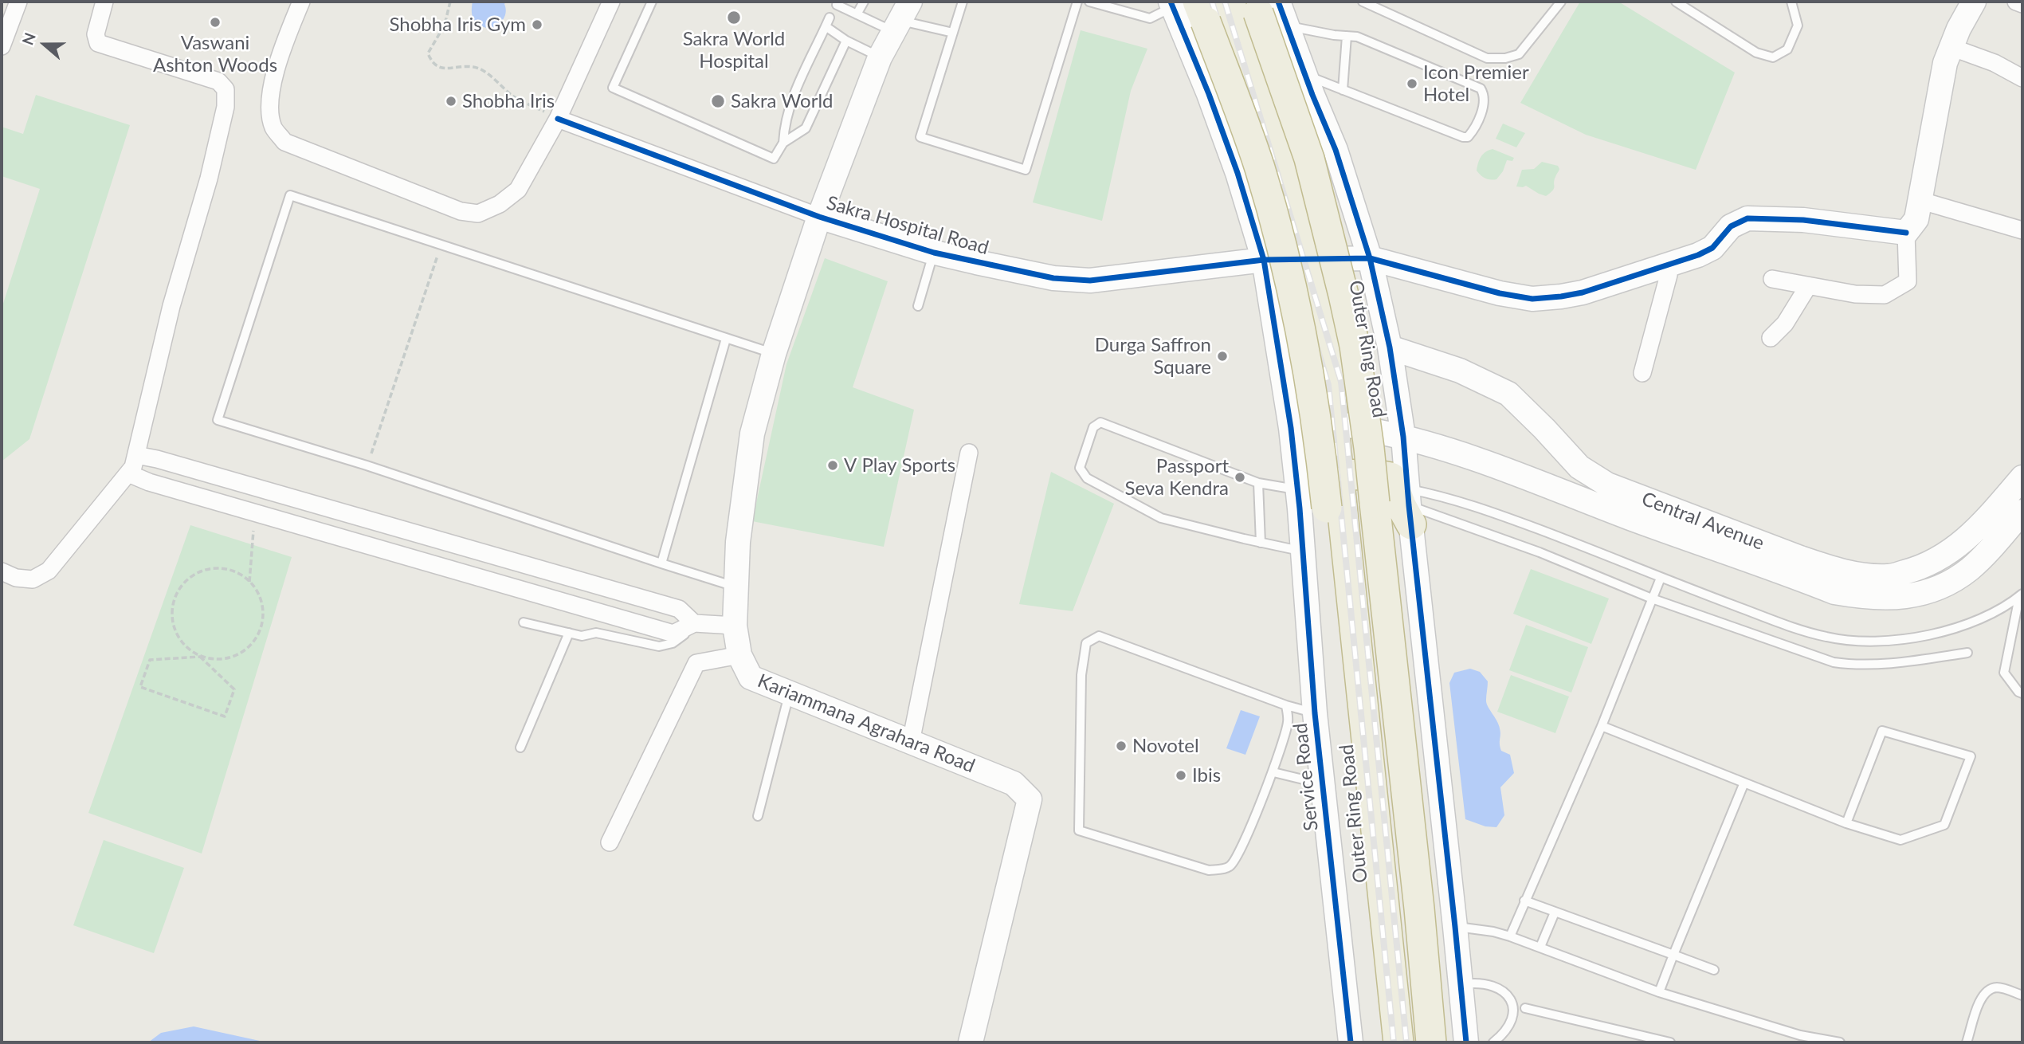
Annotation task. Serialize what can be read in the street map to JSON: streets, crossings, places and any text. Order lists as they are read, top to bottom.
{
  "streets": {
    "highway": ["Outer Ring Road"],
    "street": [
      "Sakra Hospital Road",
      "Central Avenue",
      "Kariammana Agrahara Road",
      "Service Road"
    ]
  },
  "crossings": [
    ["Sakra Hospital Road", "Kariammana Agrahara Road"],
    ["Sakra Hospital Road", "Service Road"],
    ["Outer Ring Road", "Service Road"],
    ["Central Avenue", "Service Road"]
  ],
  "places": [
    "Sakra World Hospital",
    "Vaswani Ashton Woods",
    "Shobha Iris Gym",
    "Icon Premier Hotel",
    "Shobha Iris",
    "Sakra World",
    "Durga Saffron Square",
    "V Play Sports",
    "Passport Seva Kendra",
    "Novotel",
    "Ibis"
  ],
  "north": "left"
}
